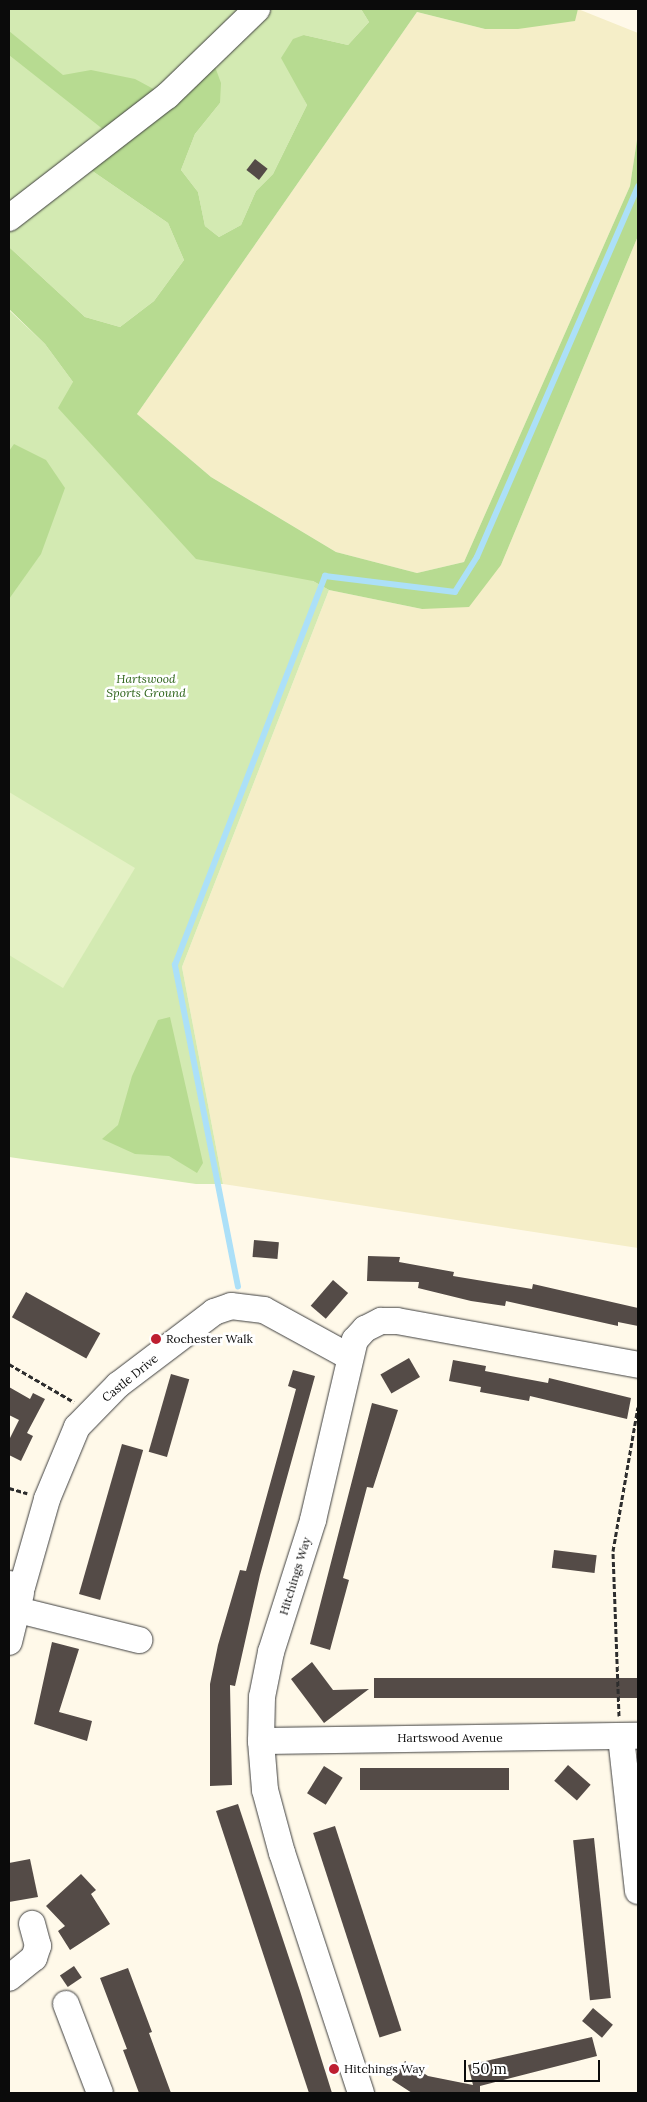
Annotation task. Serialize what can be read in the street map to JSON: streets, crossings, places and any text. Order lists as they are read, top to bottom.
{
  "streets": {
    "street": ["Castle Drive", "Hitchings Way", "Hartswood Avenue"]
  },
  "crossings": [
    ["Castle Drive", "Hitchings Way"],
    ["Hitchings Way", "Hartswood Avenue"]
  ],
  "parks": ["Hartswood Sports Ground"],
  "places": ["Rochester Walk", "Hitchings Way"],
  "scale_bar": "50 m"
}
